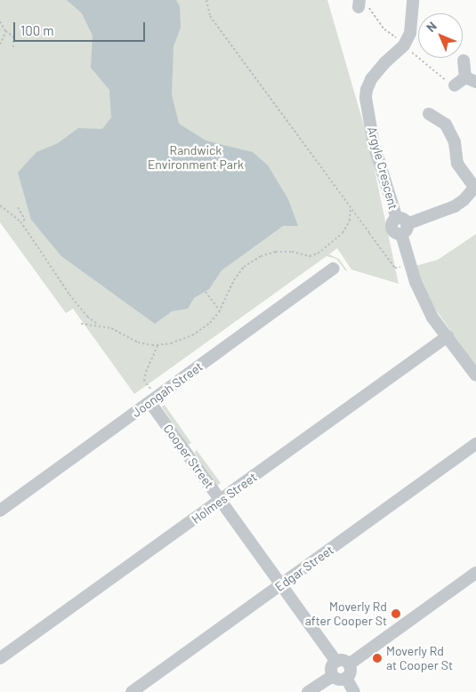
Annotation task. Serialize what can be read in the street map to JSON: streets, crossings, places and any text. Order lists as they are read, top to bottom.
{
  "streets": {
    "street": [
      "Argyle Crescent",
      "Joongah Street",
      "Cooper Street",
      "Holmes Street",
      "Edgar Street"
    ]
  },
  "crossings": [
    ["Argyle Crescent", "Holmes Street"],
    ["Joongah Street", "Cooper Street"],
    ["Cooper Street", "Holmes Street"],
    ["Cooper Street", "Edgar Street"]
  ],
  "parks": ["Randwick Environment Park"],
  "places": ["Moverly Rd after Cooper St", "Moverly Rd at Cooper St"],
  "scale_bar": "100 m",
  "north": "top left"
}
